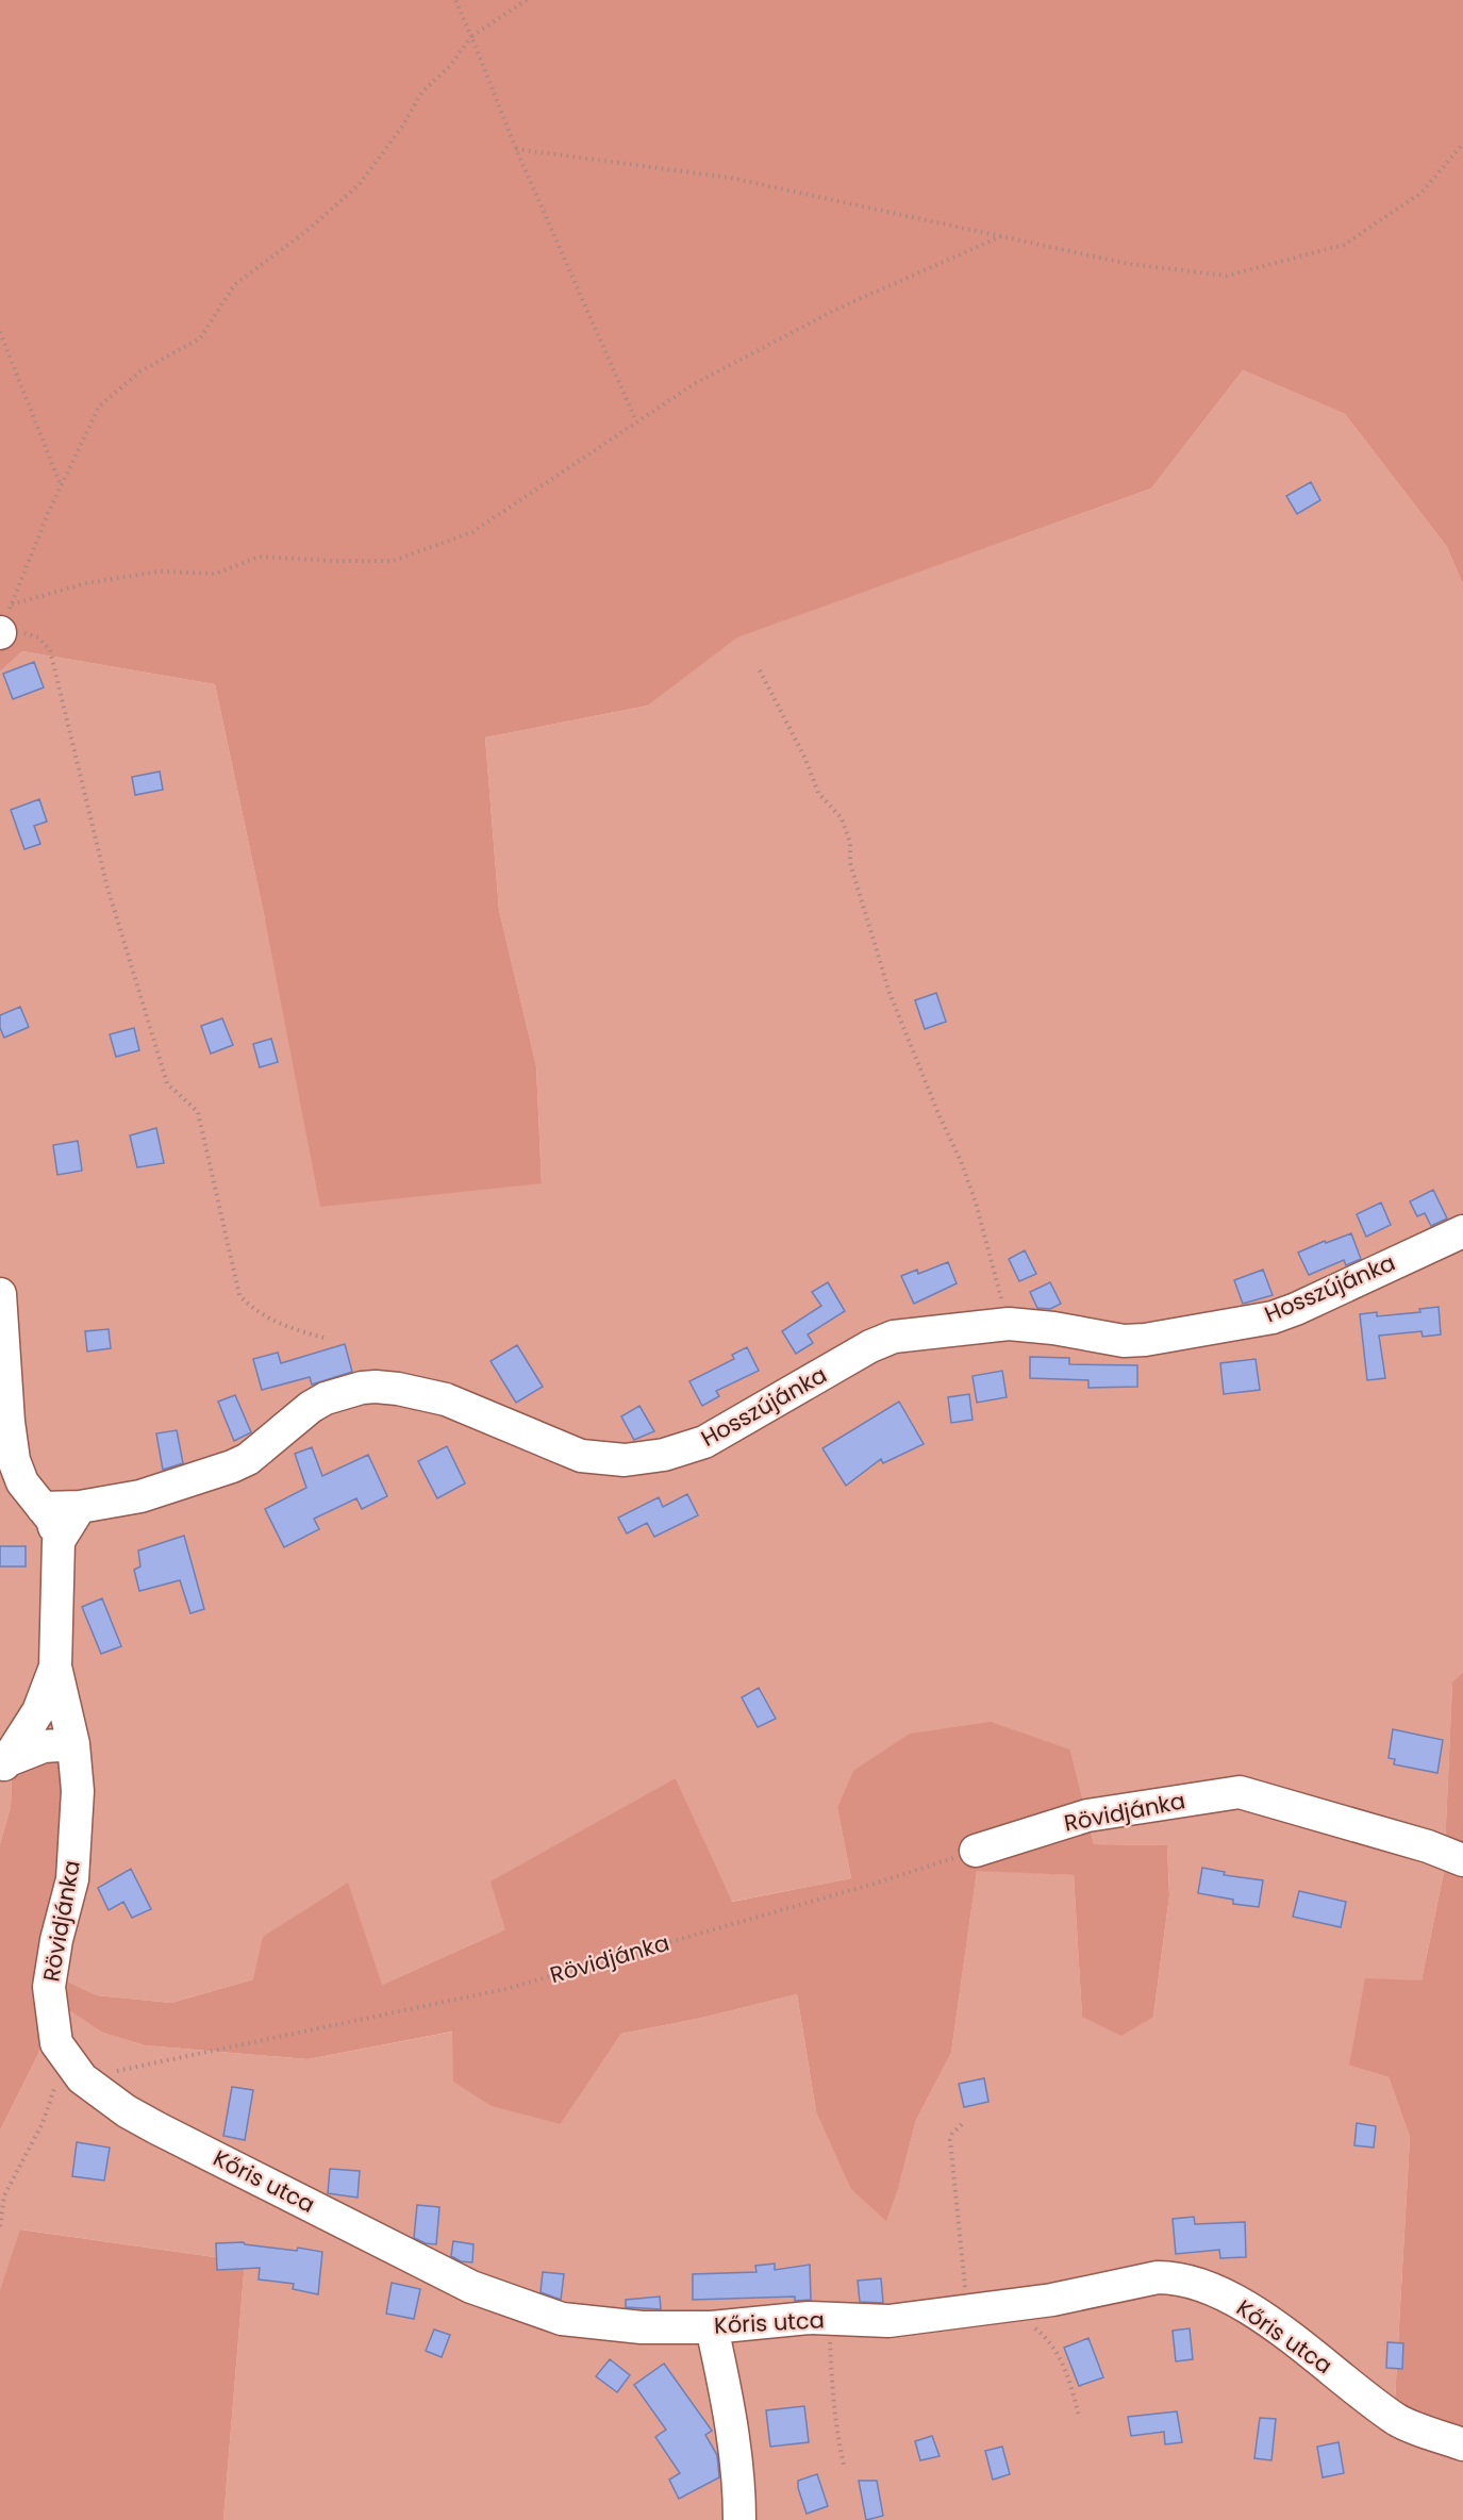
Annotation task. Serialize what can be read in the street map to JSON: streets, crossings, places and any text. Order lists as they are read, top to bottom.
{
  "streets": {
    "street": ["Hosszújánka", "Rövidjánka", "Kőris utca"]
  },
  "crossings": [
    ["Rövidjánka", "Kőris utca"]
  ]
}
